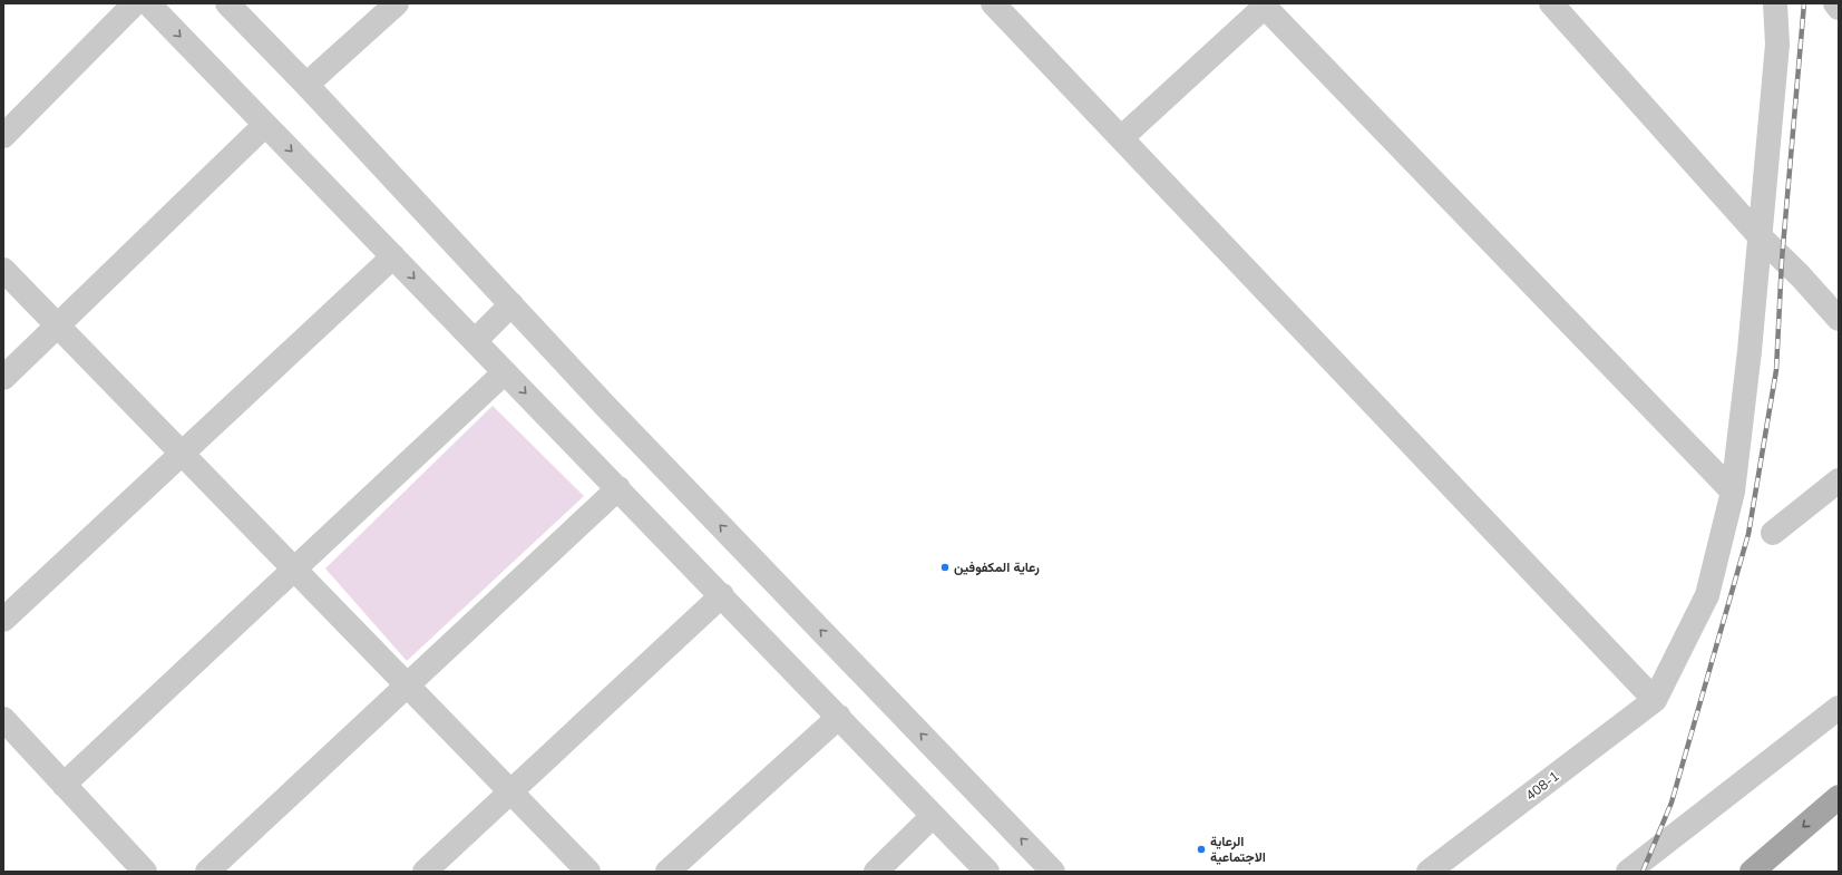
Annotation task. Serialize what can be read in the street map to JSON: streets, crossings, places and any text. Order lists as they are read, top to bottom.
{
  "streets": {
    "street": ["408-1"]
  },
  "places": ["رعاية المكفوفين", "الرعاية الاجتماعية"]
}
